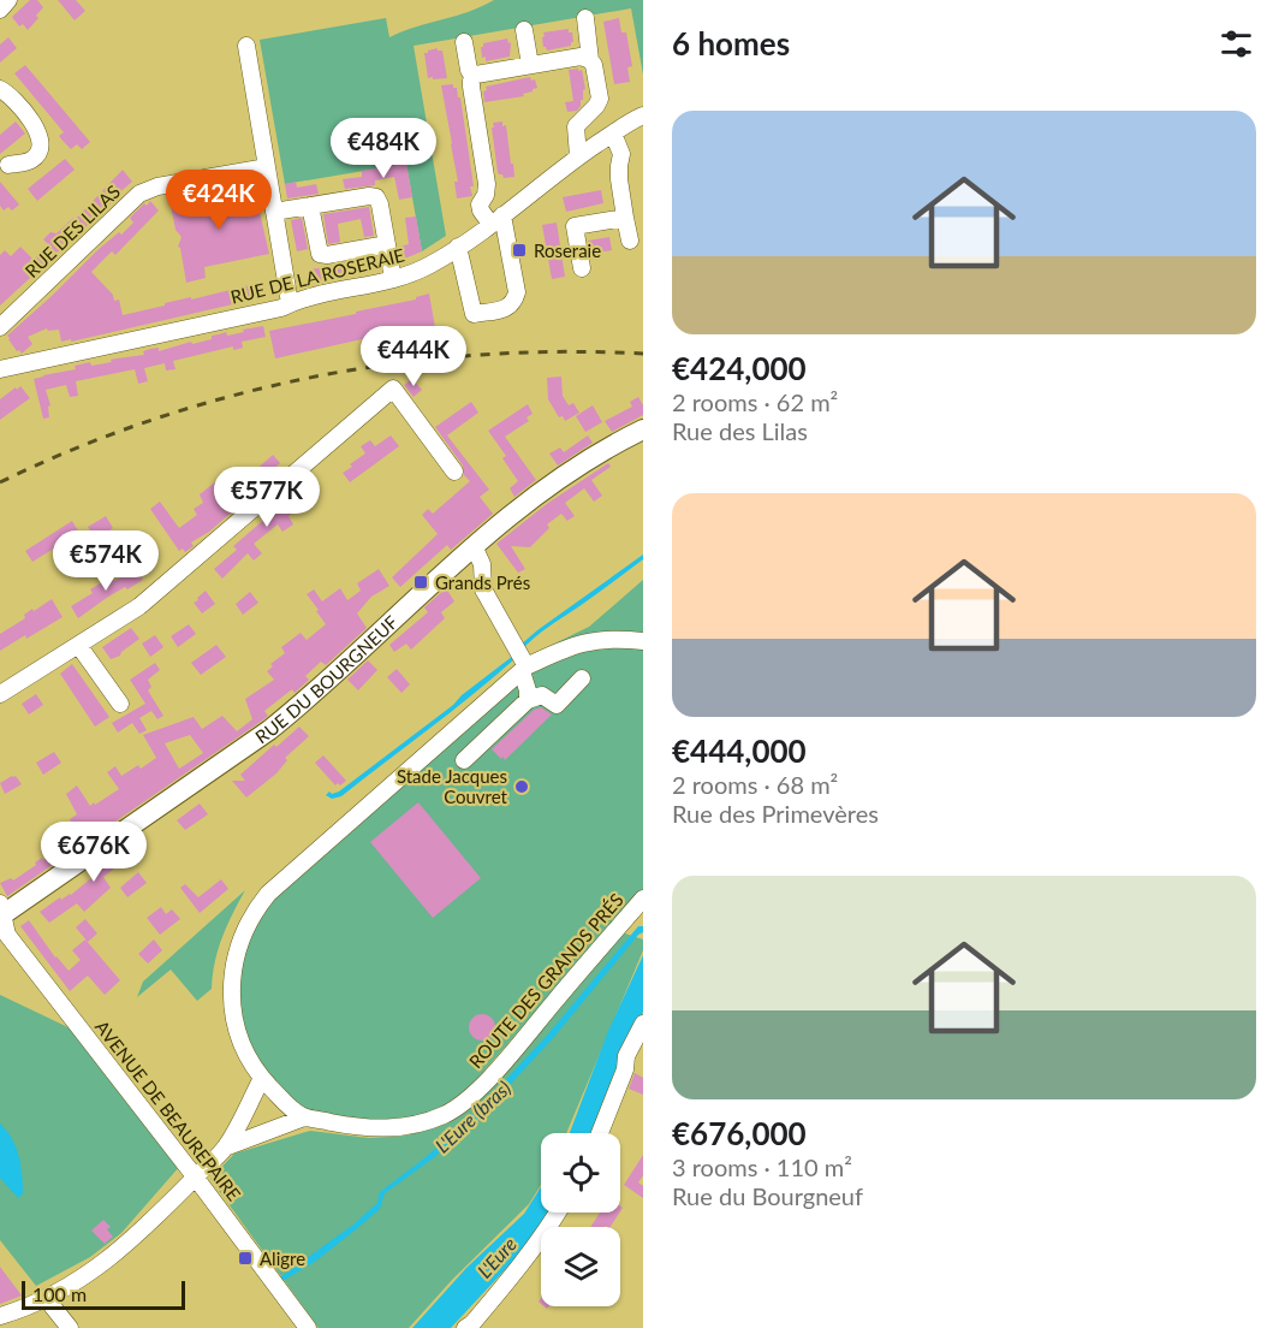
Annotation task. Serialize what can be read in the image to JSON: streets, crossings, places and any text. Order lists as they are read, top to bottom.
{
  "streets": {
    "main road": ["RUE DU BOURGNEUF"],
    "street": [
      "RUE DES LILAS",
      "RUE DE LA ROSERAIE",
      "ROUTE DES GRANDS PRÉS",
      "AVENUE DE BEAUREPAIRE"
    ]
  },
  "crossings": [
    ["RUE DU BOURGNEUF", "AVENUE DE BEAUREPAIRE"]
  ],
  "water": ["L'Eure (bras)", "L'Eure"],
  "places": {
    "transit": ["Roseraie", "Grands Prés", "Aligre"],
    "other": ["Stade Jacques Couvret"]
  },
  "scale_bar": "100 m",
  "page": {
    "heading": "6 homes",
    "list": [
      {
        "name": "€424,000",
        "note": "2 rooms · 62 m² · Rue des Lilas"
      },
      {
        "name": "€444,000",
        "note": "2 rooms · 68 m² · Rue des Primevères"
      },
      {
        "name": "€676,000",
        "note": "3 rooms · 110 m² · Rue du Bourgneuf"
      }
    ],
    "price": [
      "€484K",
      "€424K",
      "€444K",
      "€577K",
      "€574K",
      "€676K"
    ],
    "scale": "100 m"
  }
}
